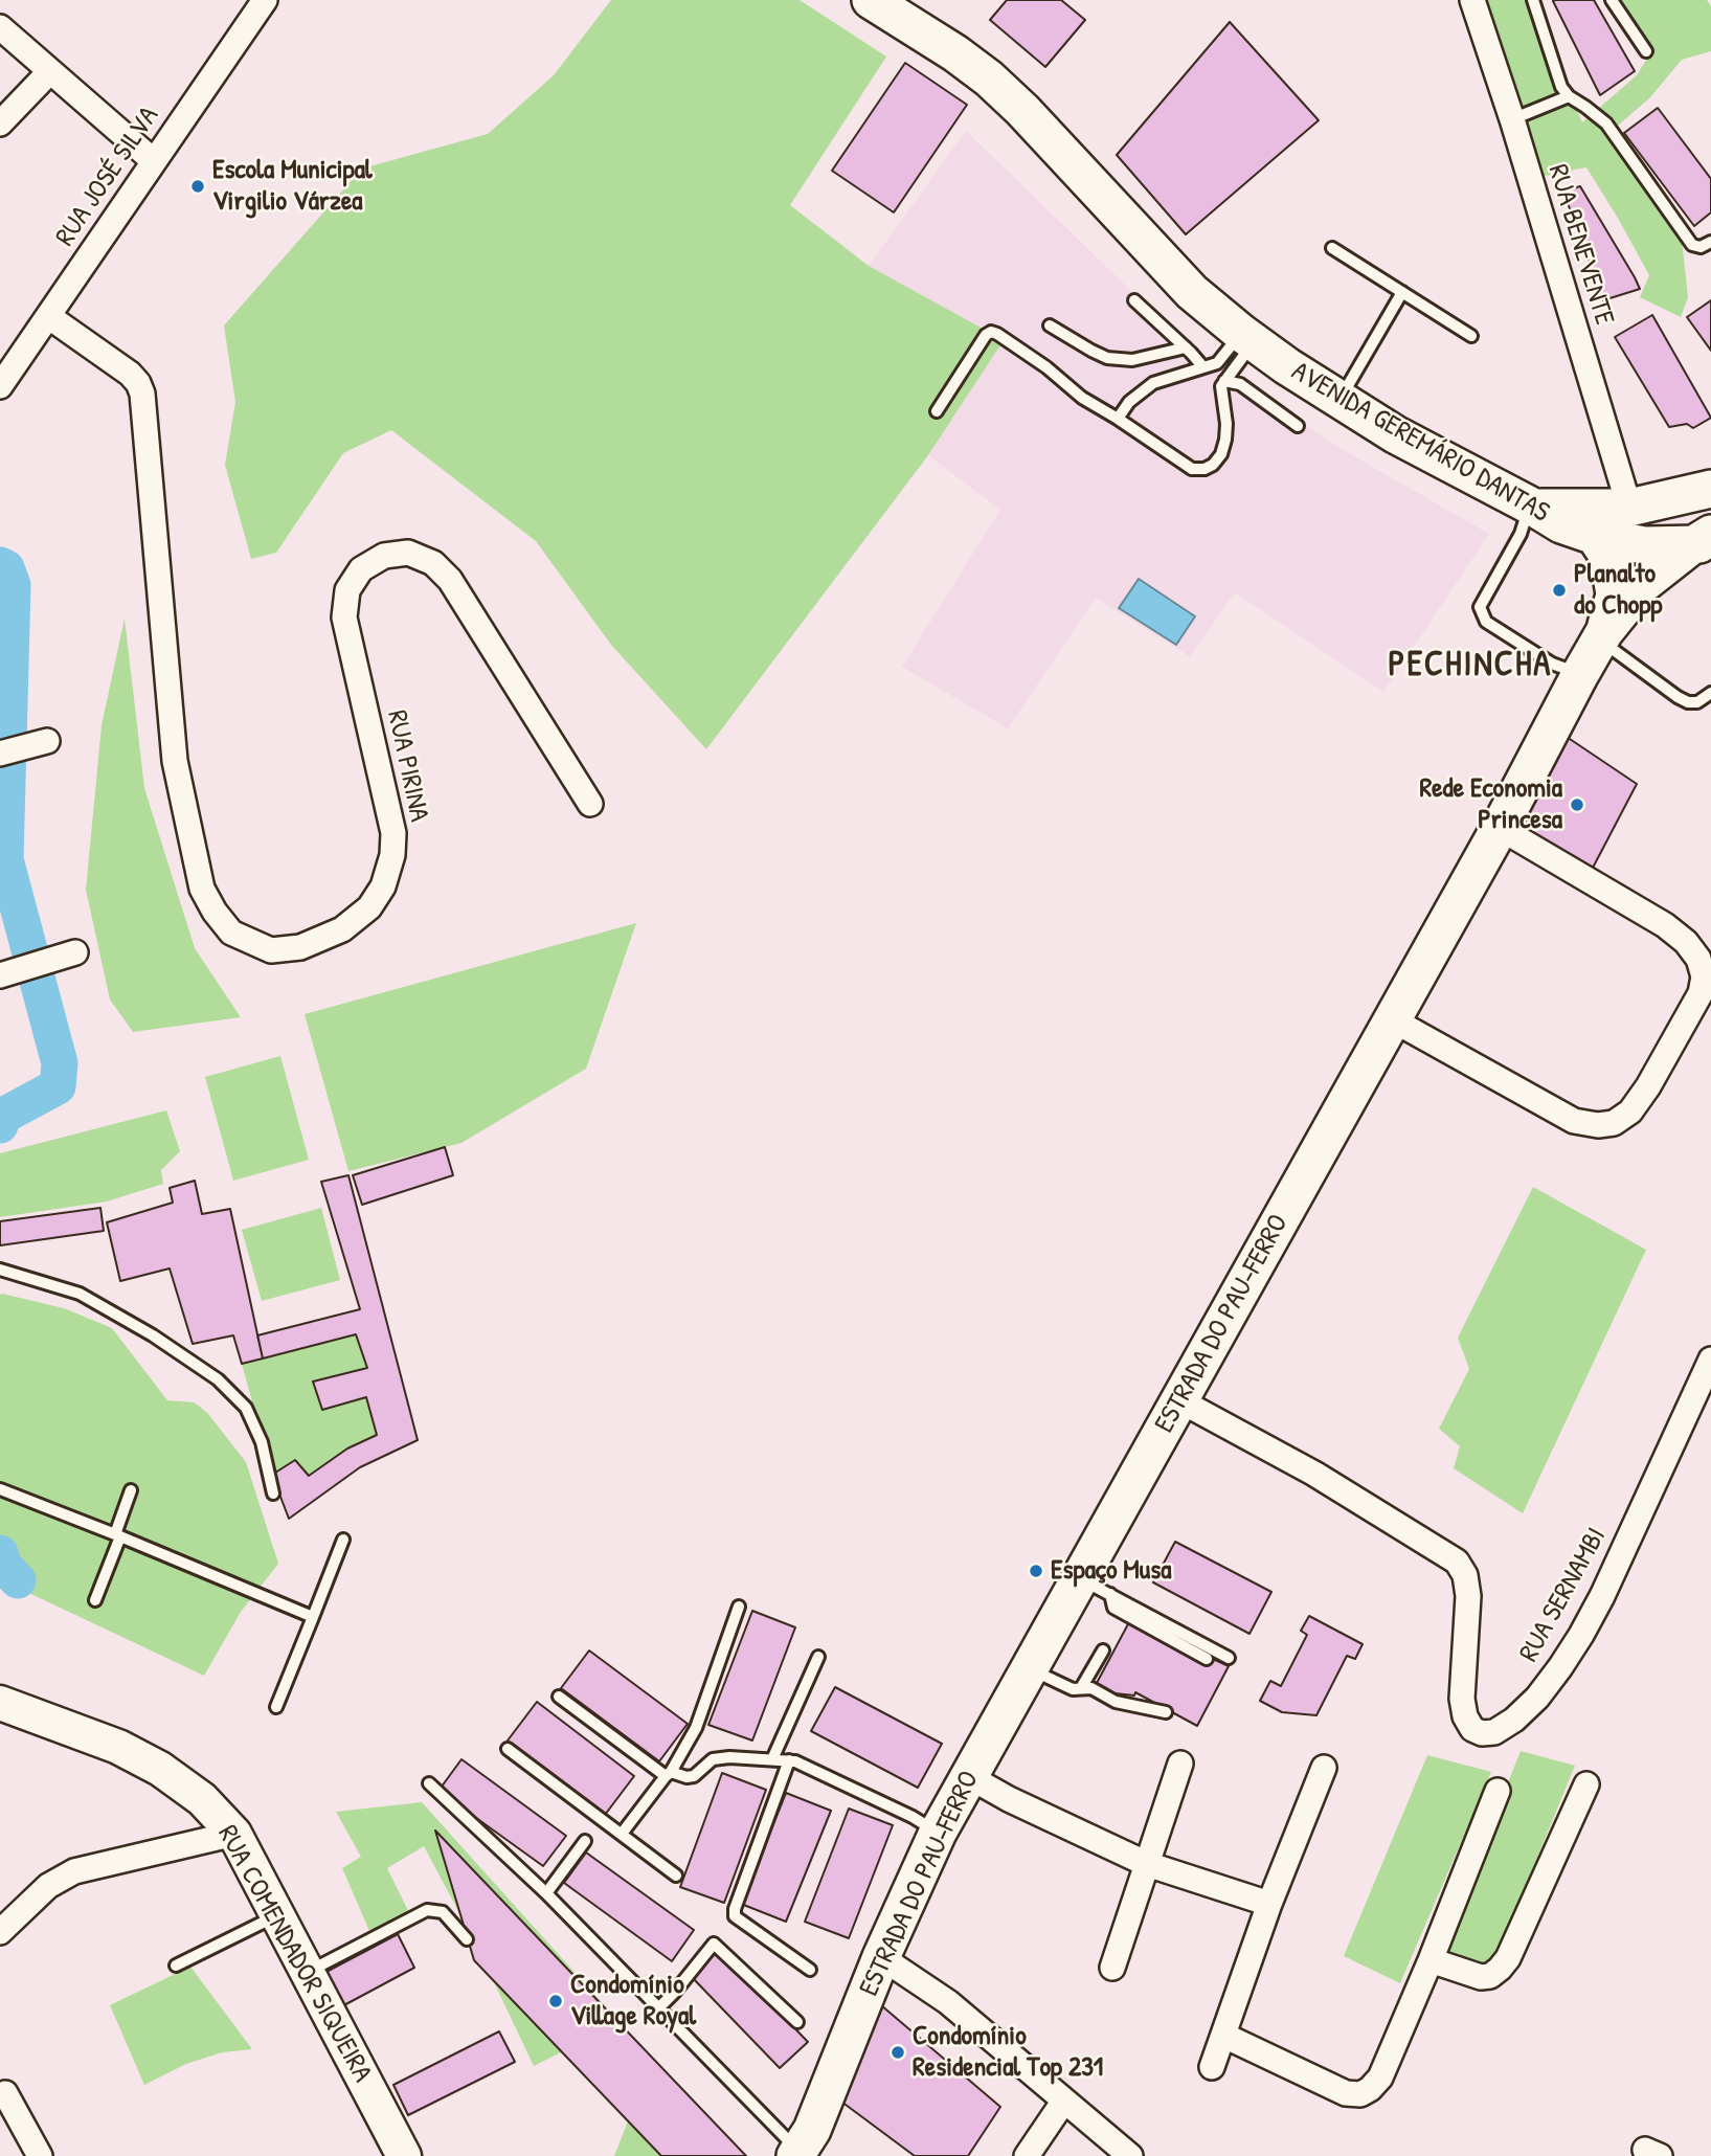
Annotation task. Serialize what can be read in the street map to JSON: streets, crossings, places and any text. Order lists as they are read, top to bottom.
{
  "streets": {
    "main road": ["AVENIDA GEREMÁRIO DANTAS", "ESTRADA DO PAU-FERRO"],
    "street": [
      "RUA JOSÉ SILVA",
      "RUA BENEVENTE",
      "RUA PIRINA",
      "RUA SERNAMBI",
      "RUA COMENDADOR SIQUEIRA"
    ]
  },
  "crossings": [
    ["RUA JOSÉ SILVA", "RUA PIRINA"],
    ["AVENIDA GEREMÁRIO DANTAS", "ESTRADA DO PAU-FERRO"],
    ["ESTRADA DO PAU-FERRO", "RUA SERNAMBI"]
  ],
  "districts": ["PECHINCHA"],
  "places": [
    "Escola Municipal Virgilio Várzea",
    "Planalto do Chopp",
    "Rede Economia Princesa",
    "Espaço Musa",
    "Condomínio Village Royal",
    "Condomínio Residencial Top 231"
  ]
}
